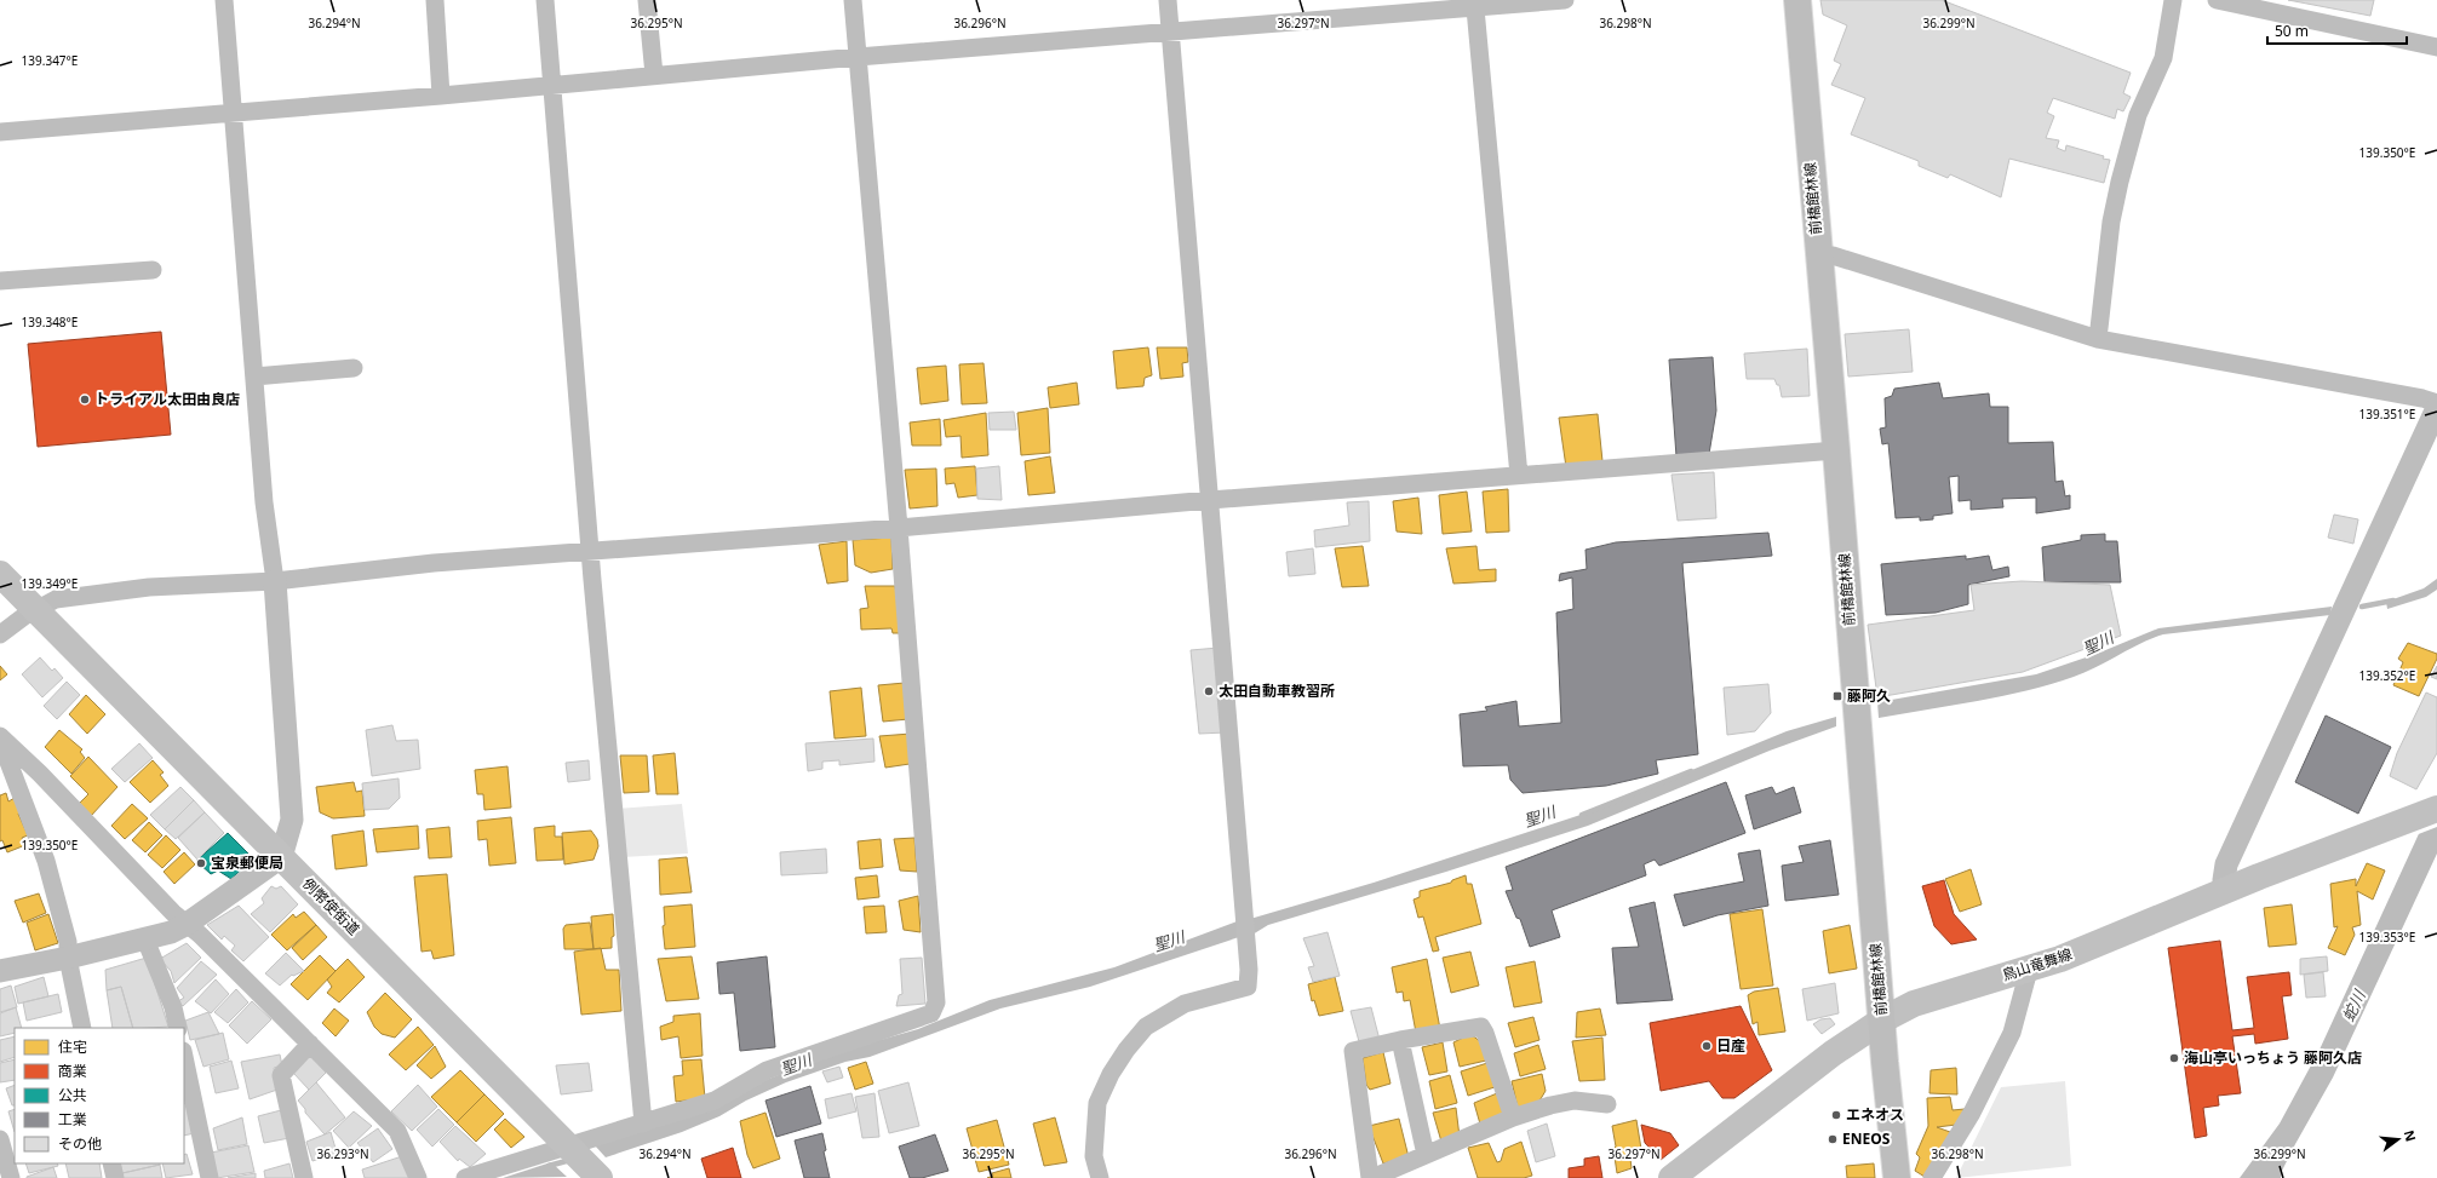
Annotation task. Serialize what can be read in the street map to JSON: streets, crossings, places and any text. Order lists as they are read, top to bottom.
{
  "streets": {
    "main road": ["前橋館林線", "例幣使街道", "鳥山竜舞線"]
  },
  "crossings": [
    ["前橋館林線", "鳥山竜舞線"]
  ],
  "water": ["聖川", "蛇川"],
  "places": {
    "other": [
      "トライアル太田由良店",
      "太田自動車教習所",
      "宝泉郵便局",
      "日産",
      "海山亭いっちょう 藤阿久店",
      "エネオス",
      "ENEOS"
    ],
    "transit": ["藤阿久"]
  },
  "legend": [
    "住宅",
    "商業",
    "公共",
    "工業",
    "その他"
  ],
  "scale_bar": "50 m",
  "north": "right",
  "coordinates": [
    "36.294°N",
    "36.295°N",
    "36.296°N",
    "36.297°N",
    "36.298°N",
    "36.299°N",
    "139.347°E",
    "139.350°E",
    "139.348°E",
    "139.351°E",
    "139.349°E",
    "139.352°E",
    "139.353°E",
    "36.293°N"
  ]
}
